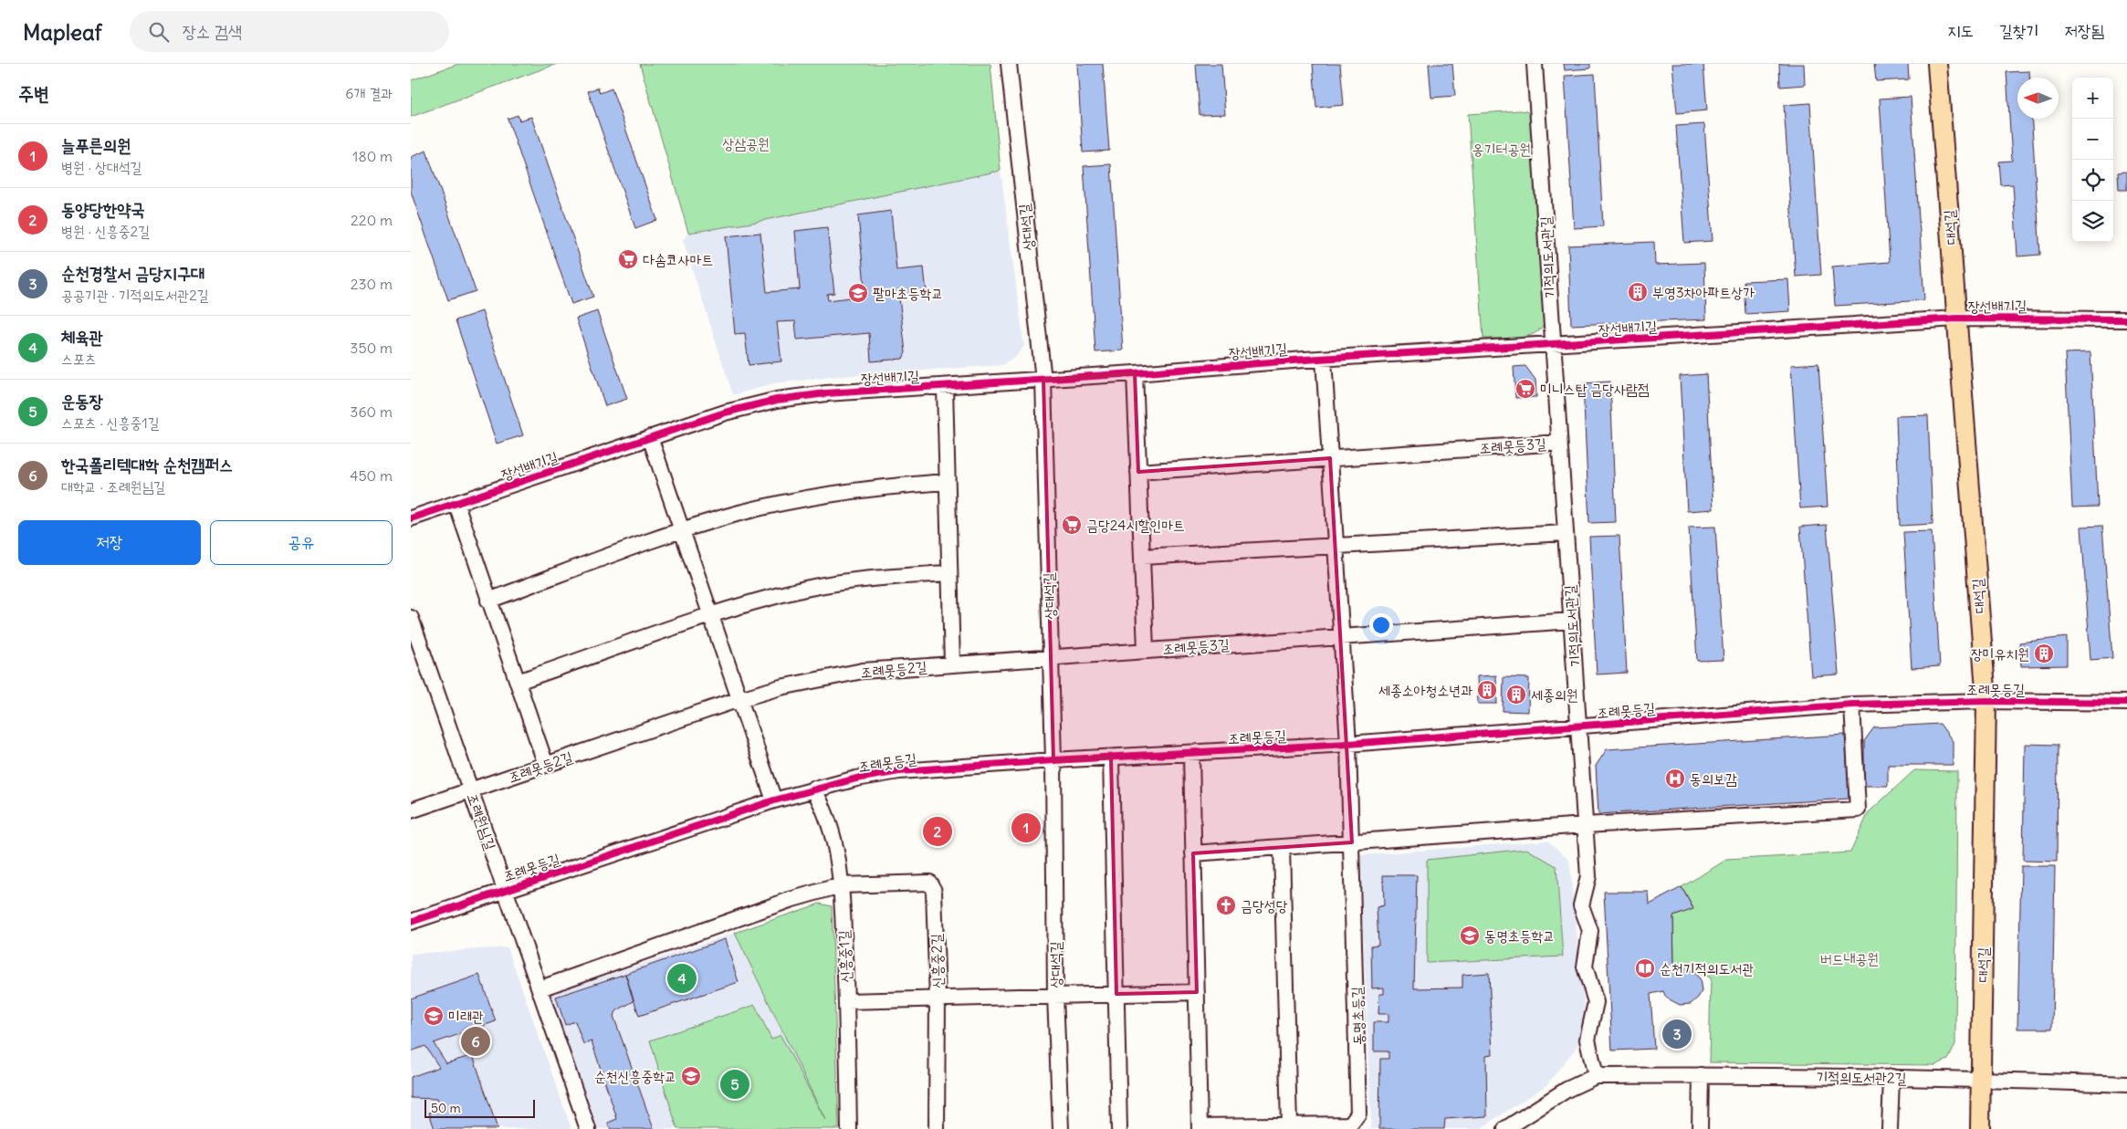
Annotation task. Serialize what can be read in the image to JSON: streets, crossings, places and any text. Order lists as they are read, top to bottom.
{
  "streets": {
    "main road": ["대석길"],
    "street": [
      "상대석길",
      "기적의도서관길",
      "장선배기길",
      "조례못등3길",
      "조례못등2길",
      "조례못등길",
      "조례원님길",
      "신흥중1길",
      "신흥중2길",
      "동명초등길",
      "기적의도서관2길"
    ]
  },
  "crossings": [
    ["상대석길", "장선배기길"],
    ["상대석길", "조례못등3길"],
    ["상대석길", "조례못등2길"],
    ["상대석길", "조례못등길"],
    ["대석길", "장선배기길"],
    ["대석길", "조례못등길"],
    ["대석길", "기적의도서관2길"],
    ["기적의도서관길", "장선배기길"],
    ["기적의도서관길", "조례못등3길"],
    ["기적의도서관길", "조례못등길"],
    ["기적의도서관길", "기적의도서관2길"],
    ["조례못등3길", "조례못등2길"],
    ["조례못등2길", "조례원님길"],
    ["조례못등길", "조례원님길"],
    ["조례못등길", "신흥중1길"],
    ["조례못등길", "동명초등길"],
    ["신흥중1길", "신흥중2길"]
  ],
  "parks": ["상삼공원", "옹기터공원", "버드내공원"],
  "places": {
    "supermarket": ["다솜코사마트", "미니스탑 금당사람점", "금당24시할인마트"],
    "building": [
      "부영3차아파트상가",
      "장미유치원",
      "세종소아청소년과",
      "세종의원"
    ],
    "school or university": [
      "팔마초등학교",
      "동명초등학교",
      "미래관",
      "순천신흥중학교"
    ],
    "hospital": ["동의보감"],
    "church": ["금당성당"],
    "library": ["순천기적의도서관"]
  },
  "scale_bar": "50 m",
  "north": "left",
  "page": {
    "header": "Mapleaf",
    "search": "장소 검색",
    "nav": ["지도", "길찾기", "저장됨"],
    "heading": ["주변", "6개 결과"],
    "map_buttons": ["+", "−"],
    "list": [
      {
        "mark": "1",
        "name": "늘푸른의원",
        "note": "병원 · 상대석길",
        "value": "180 m"
      },
      {
        "mark": "2",
        "name": "동양당한약국",
        "note": "병원 · 신흥중2길",
        "value": "220 m"
      },
      {
        "mark": "3",
        "name": "순천경찰서 금당지구대",
        "note": "공공기관 · 기적의도서관2길",
        "value": "230 m"
      },
      {
        "mark": "4",
        "name": "체육관",
        "note": "스포츠",
        "value": "350 m"
      },
      {
        "mark": "5",
        "name": "운동장",
        "note": "스포츠 · 신흥중1길",
        "value": "360 m"
      },
      {
        "mark": "6",
        "name": "한국폴리텍대학 순천캠퍼스",
        "note": "대학교 · 조례원님길",
        "value": "450 m"
      }
    ],
    "buttons": ["저장", "공유"],
    "pins": [
      "1",
      "2",
      "4",
      "3",
      "6",
      "5"
    ],
    "scale": "50 m"
  }
}
